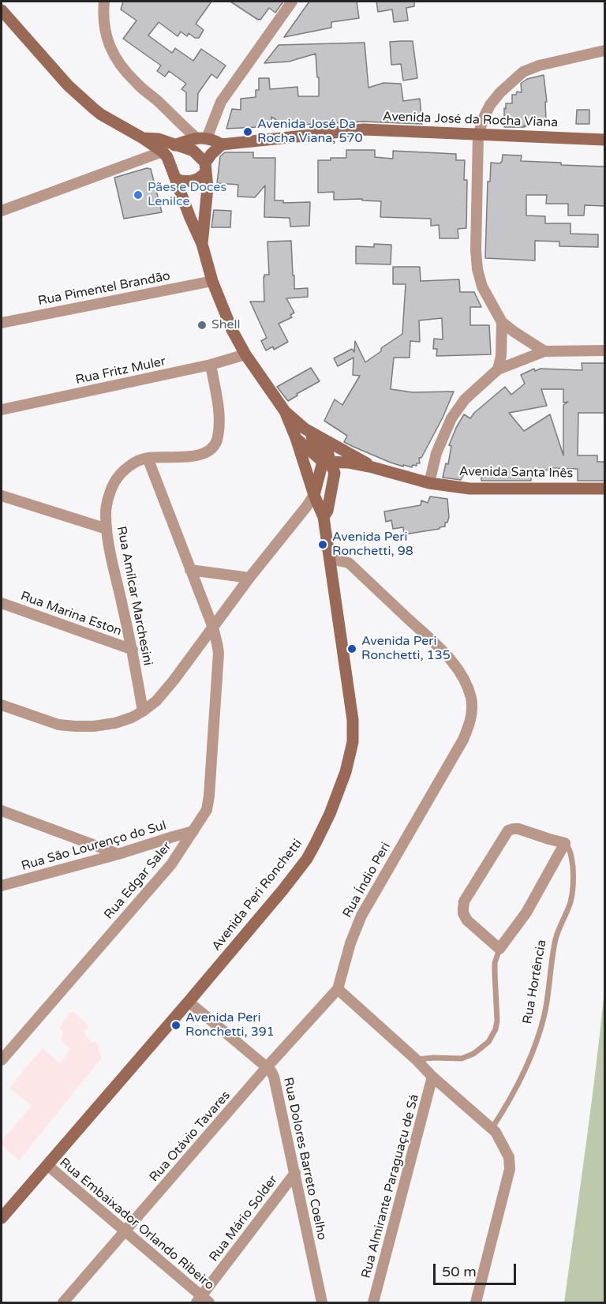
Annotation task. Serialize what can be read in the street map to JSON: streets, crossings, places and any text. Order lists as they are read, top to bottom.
{
  "streets": {
    "main road": ["Avenida José da Rocha Viana", "Avenida Santa Inês", "Avenida Peri Ronchetti"],
    "street": [
      "Rua Pimentel Brandão",
      "Rua Fritz Muler",
      "Rua Amílcar Marchesini",
      "Rua Marina Eston",
      "Rua São Lourenço do Sul",
      "Rua Índio Peri",
      "Rua Edgar Saler",
      "Rua Otávio Tavares",
      "Rua Dolores Barreto Coelho",
      "Rua Almirante Paraguaçu de Sá",
      "Rua Mário Solder",
      "Rua Embaixador Orlando Ribeiro"
    ],
    "lane": ["Rua Hortência"]
  },
  "crossings": [
    ["Rua Pimentel Brandão", "Avenida Santa Inês"],
    ["Rua Fritz Muler", "Avenida Santa Inês"],
    ["Rua Fritz Muler", "Rua Amílcar Marchesini"],
    ["Rua Amílcar Marchesini", "Rua Marina Eston"],
    ["Rua Amílcar Marchesini", "Rua Edgar Saler"],
    ["Rua São Lourenço do Sul", "Rua Edgar Saler"],
    ["Rua Índio Peri", "Avenida Peri Ronchetti"],
    ["Rua Índio Peri", "Rua Otávio Tavares"],
    ["Avenida Peri Ronchetti", "Rua Dolores Barreto Coelho"],
    ["Avenida Peri Ronchetti", "Rua Embaixador Orlando Ribeiro"],
    ["Rua Otávio Tavares", "Rua Dolores Barreto Coelho"],
    ["Rua Otávio Tavares", "Rua Embaixador Orlando Ribeiro"],
    ["Rua Dolores Barreto Coelho", "Rua Mário Solder"],
    ["Rua Mário Solder", "Rua Embaixador Orlando Ribeiro"]
  ],
  "places": [
    "Avenida José Da Rocha Viana, 570",
    "Pães e Doces Lenilce",
    "Shell",
    "Avenida Peri Ronchetti, 98",
    "Avenida Peri Ronchetti, 135",
    "Avenida Peri Ronchetti, 391"
  ],
  "scale_bar": "50 m"
}
